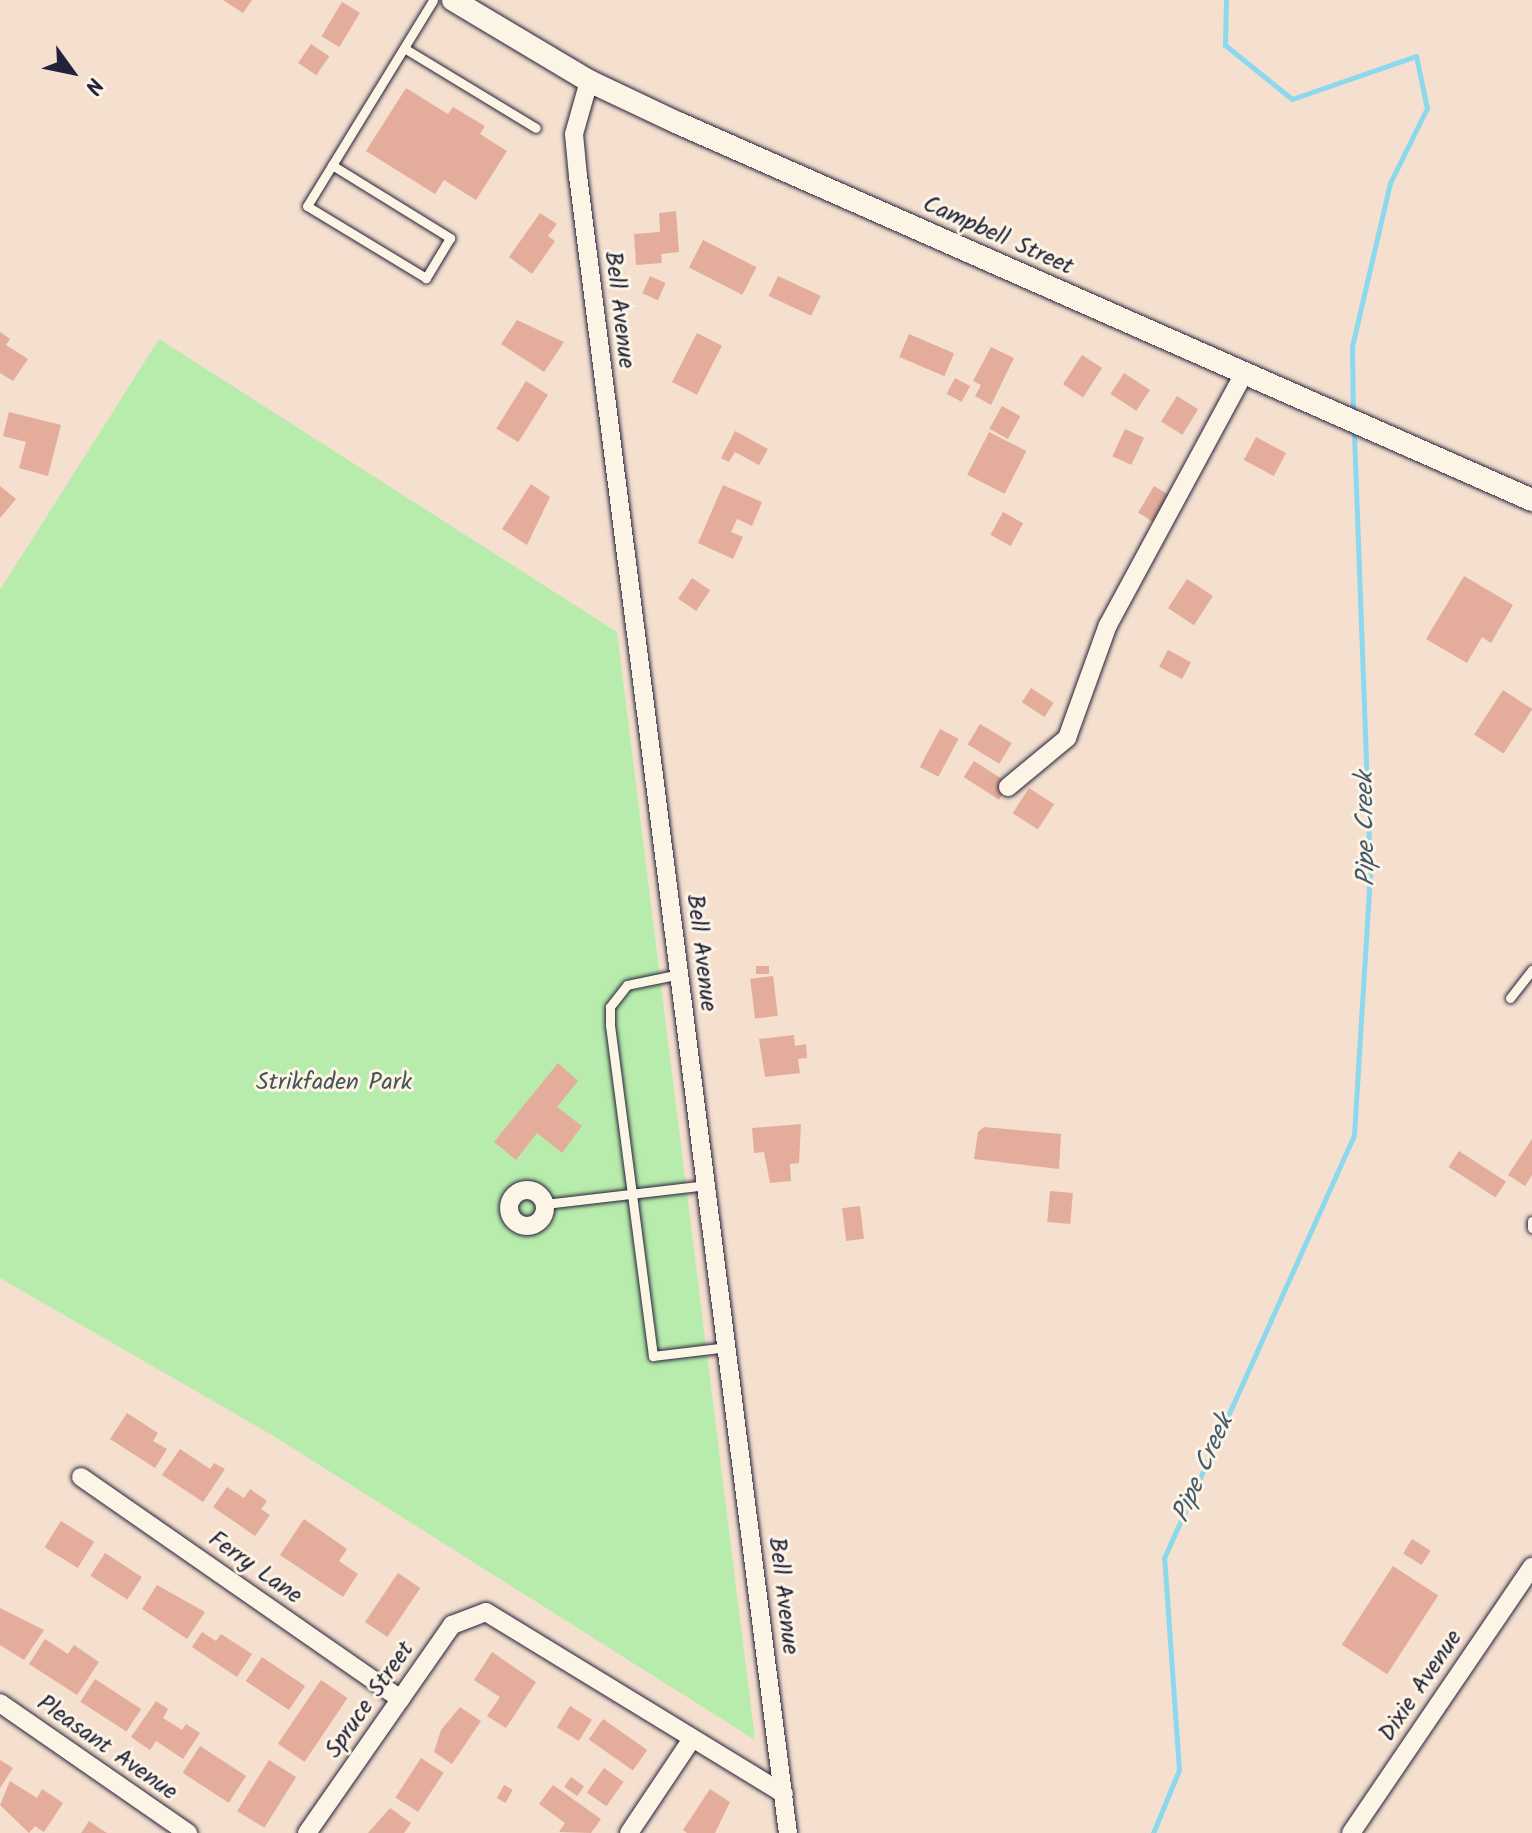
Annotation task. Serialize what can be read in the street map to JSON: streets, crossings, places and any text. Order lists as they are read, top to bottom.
{
  "streets": {
    "street": [
      "Campbell Street",
      "Bell Avenue",
      "Ferry Lane",
      "Dixie Avenue",
      "Spruce Street",
      "Pleasant Avenue"
    ]
  },
  "crossings": [
    ["Campbell Street", "Bell Avenue"],
    ["Ferry Lane", "Spruce Street"]
  ],
  "water": ["Pipe Creek"],
  "parks": ["Strikfaden Park"],
  "north": "bottom right"
}
